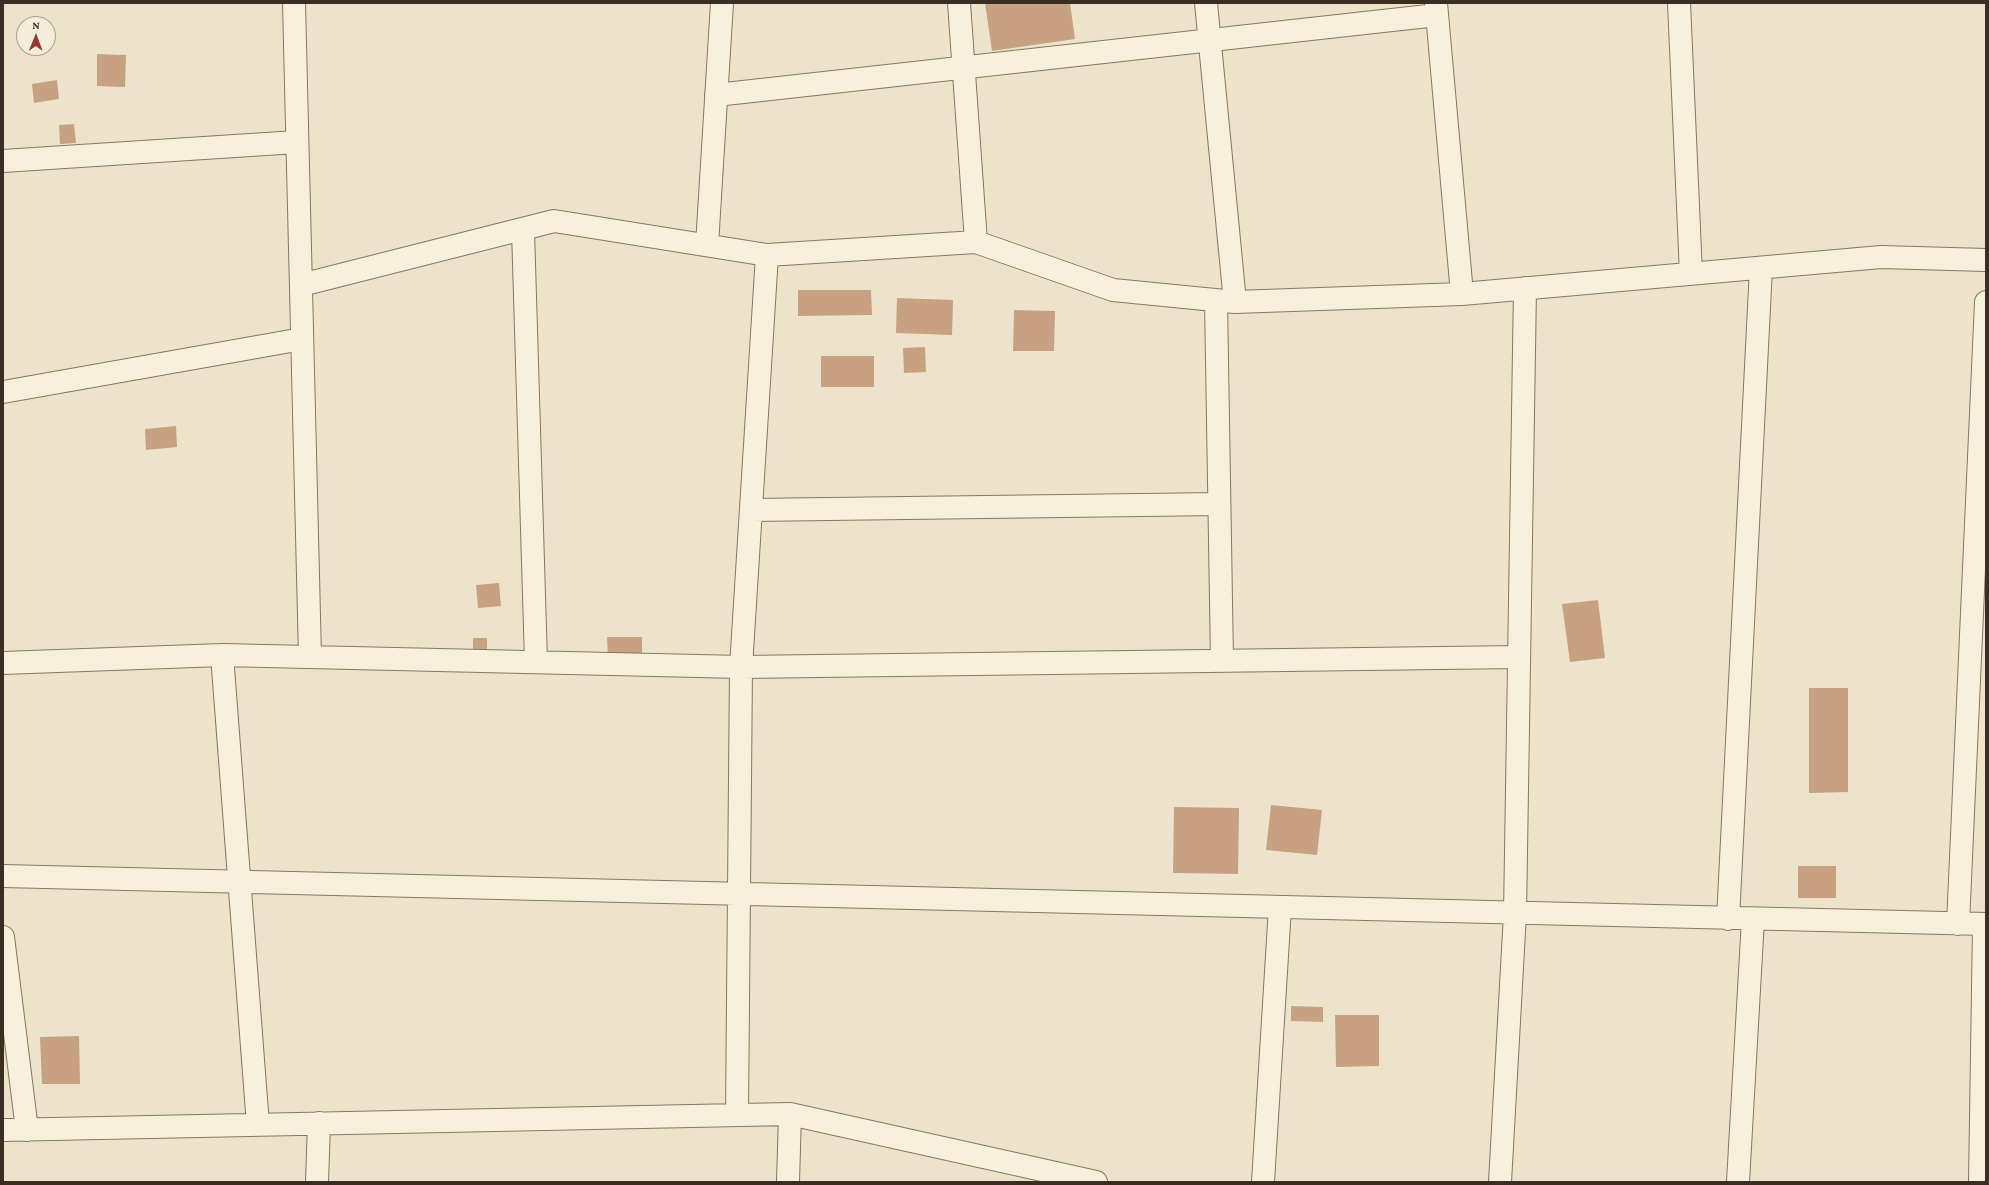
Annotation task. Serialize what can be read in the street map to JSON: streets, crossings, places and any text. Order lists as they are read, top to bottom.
{
  "north": "top"
}
